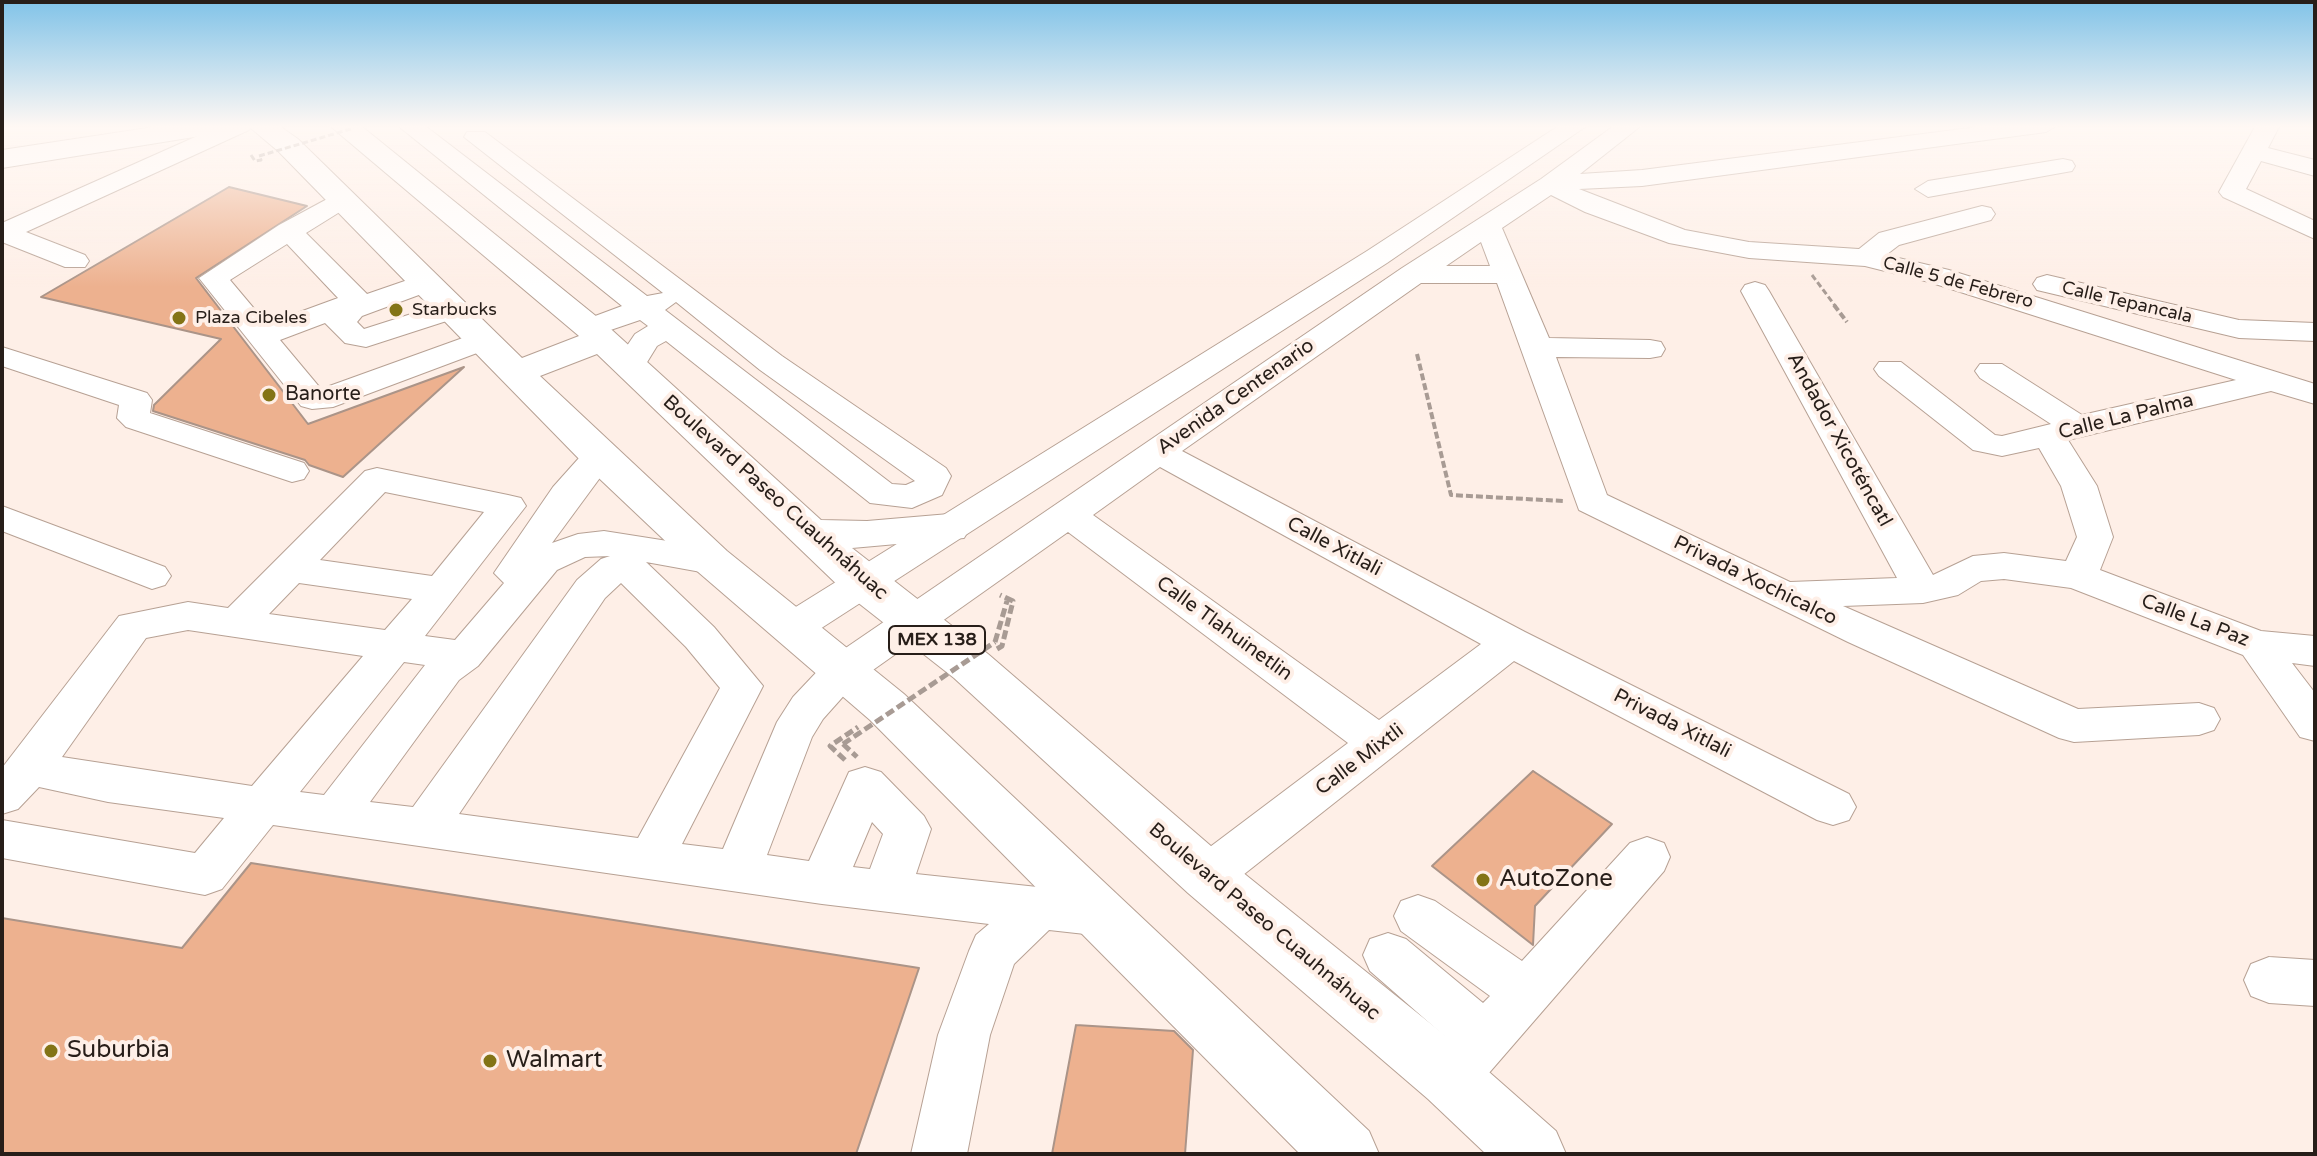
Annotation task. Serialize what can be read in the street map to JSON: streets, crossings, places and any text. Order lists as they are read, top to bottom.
{
  "streets": {
    "main road": ["Boulevard Paseo Cuauhnáhuac", "MEX 138"],
    "street": [
      "Calle 5 de Febrero",
      "Calle Tepancala",
      "Avenida Centenario",
      "Calle La Palma",
      "Andador Xicoténcatl",
      "Calle Xitlali",
      "Privada Xochicalco",
      "Calle La Paz",
      "Calle Tlahuinetlin",
      "Privada Xitlali",
      "Calle Mixtli"
    ]
  },
  "crossings": [
    ["Calle 5 de Febrero", "Calle Tepancala"],
    ["Calle 5 de Febrero", "Avenida Centenario"],
    ["Calle 5 de Febrero", "Calle La Palma"],
    ["Avenida Centenario", "Boulevard Paseo Cuauhnáhuac"],
    ["Avenida Centenario", "Calle Xitlali"],
    ["Avenida Centenario", "Calle Tlahuinetlin"],
    ["Calle La Palma", "Calle La Paz"],
    ["Boulevard Paseo Cuauhnáhuac", "Calle Mixtli"],
    ["Calle Xitlali", "Privada Xitlali"],
    ["Calle Xitlali", "Calle Mixtli"],
    ["Calle Tlahuinetlin", "Calle Mixtli"],
    ["Privada Xitlali", "Calle Mixtli"]
  ],
  "places": [
    "Starbucks",
    "Plaza Cibeles",
    "Banorte",
    "AutoZone",
    "Suburbia",
    "Walmart"
  ]
}
